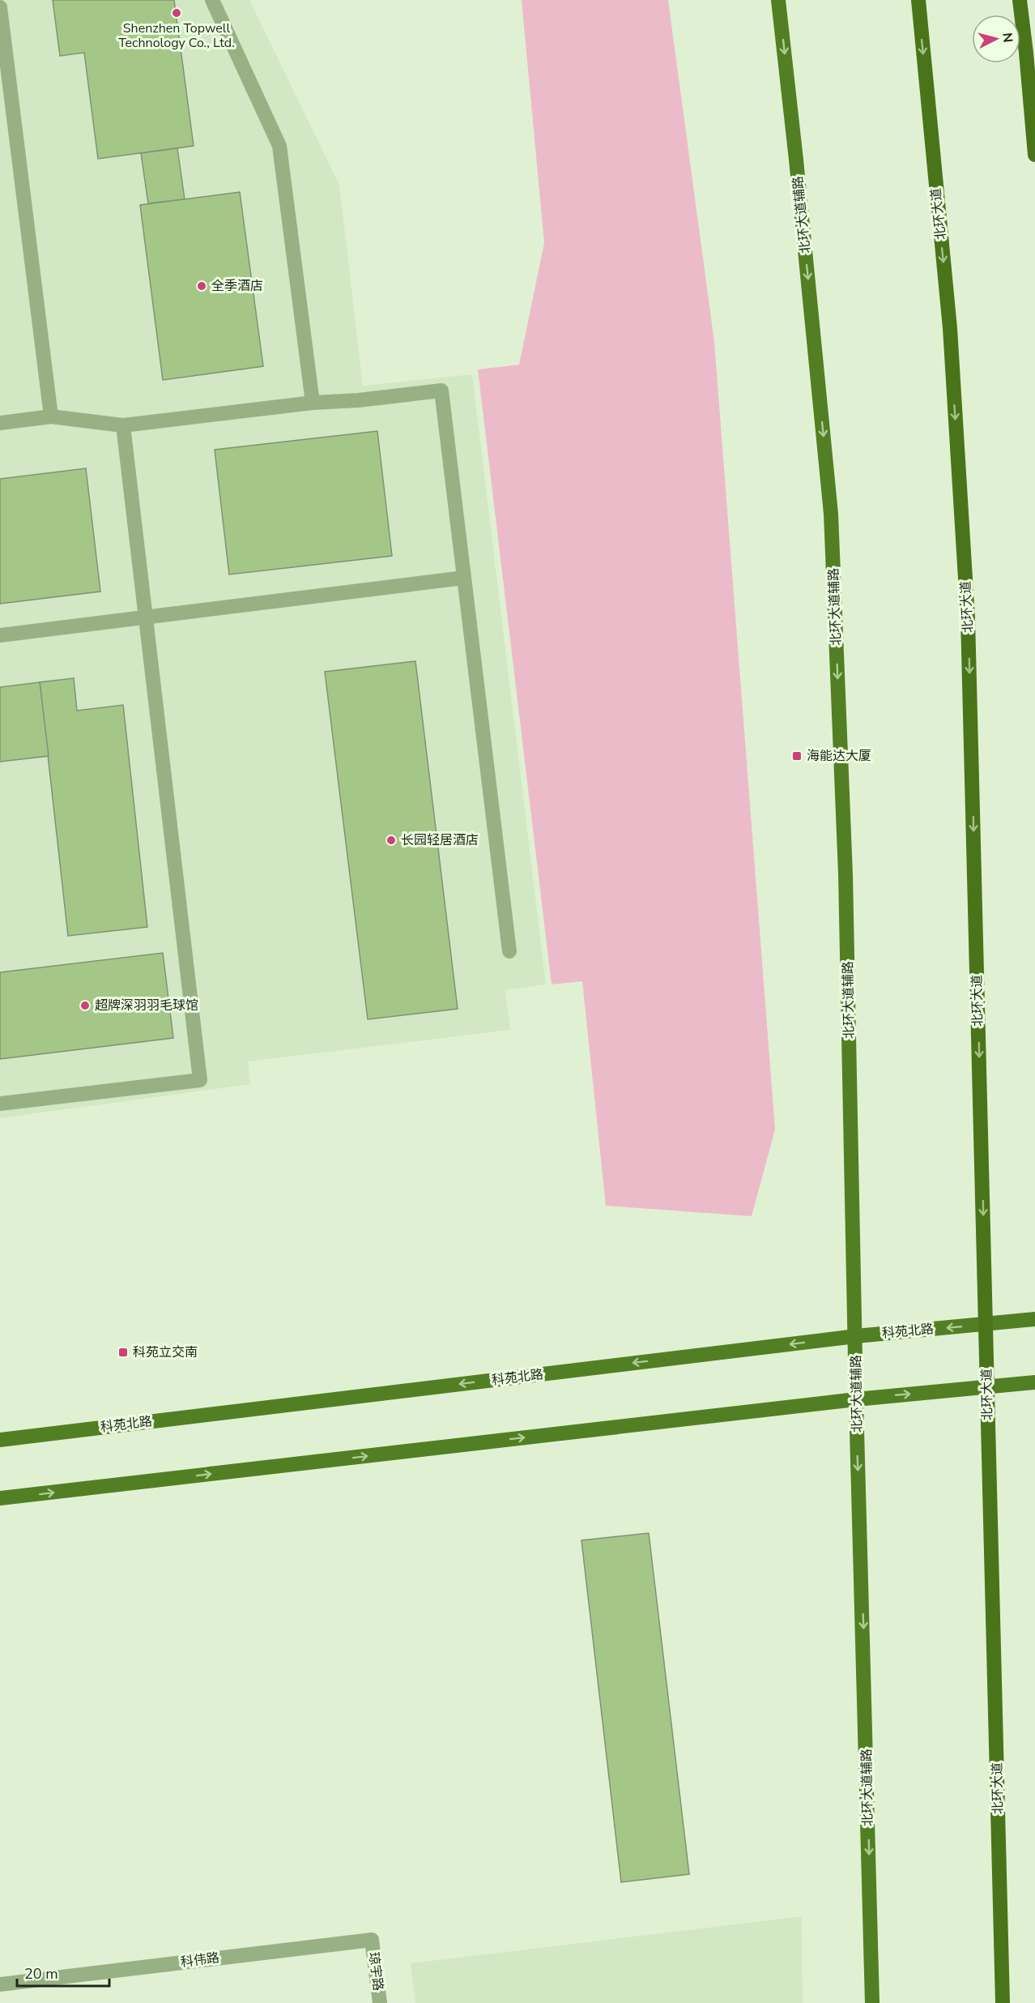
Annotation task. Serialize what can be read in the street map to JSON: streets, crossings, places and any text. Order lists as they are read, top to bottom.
{
  "streets": {
    "highway": ["北环大道"],
    "main road": ["北环大道辅路", "科苑北路"],
    "street": ["科伟路", "琼宇路"]
  },
  "crossings": [
    ["北环大道辅路", "科苑北路"],
    ["科伟路", "琼宇路"]
  ],
  "one_way": ["北环大道", "北环大道辅路"],
  "places": {
    "other": [
      "Shenzhen Topwell Technology Co., Ltd.",
      "全季酒店",
      "长园轻居酒店",
      "超牌深羽羽毛球馆"
    ],
    "transit": ["海能达大厦", "科苑立交南"]
  },
  "scale_bar": "20 m",
  "north": "right"
}
